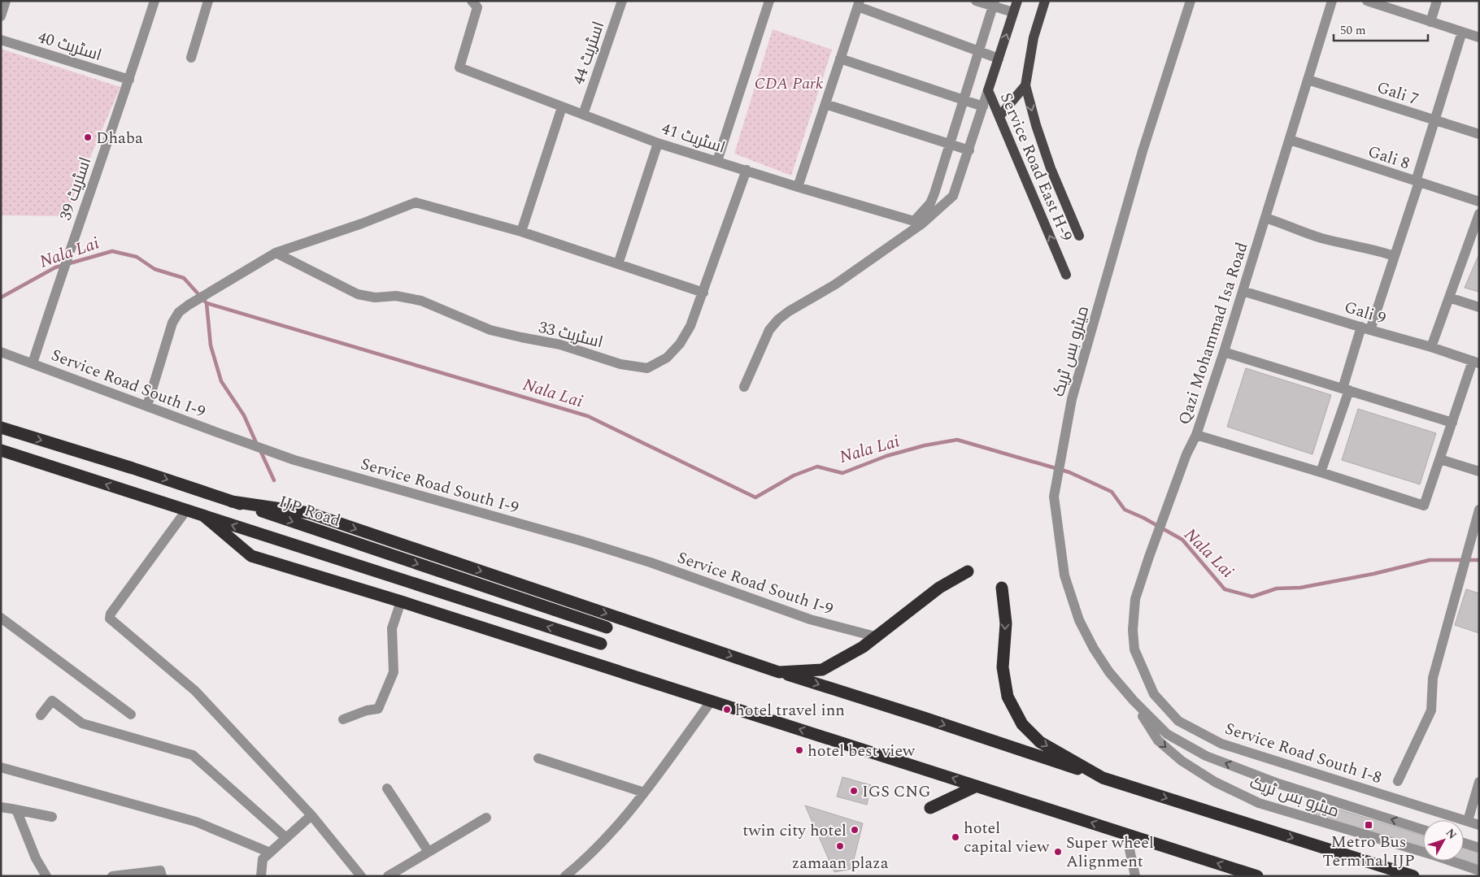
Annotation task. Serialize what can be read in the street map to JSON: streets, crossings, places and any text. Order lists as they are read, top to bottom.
{
  "streets": {
    "highway": ["IJP Road"],
    "main road": ["Service Road East H-9"],
    "street": [
      "اسٹریٹ 40",
      "اسٹریٹ 44",
      "Gali 7",
      "اسٹریٹ 41",
      "Gali 8",
      "اسٹریٹ 39",
      "Gali 9",
      "Qazi Mohammad Isa Road",
      "اسٹریٹ 33",
      "میٹرو بس ٹریک",
      "Service Road South I-9",
      "Service Road South I-8"
    ]
  },
  "crossings": [
    ["اسٹریٹ 40", "اسٹریٹ 39"],
    ["اسٹریٹ 44", "اسٹریٹ 41"],
    ["Gali 7", "Qazi Mohammad Isa Road"],
    ["اسٹریٹ 41", "اسٹریٹ 33"],
    ["Gali 8", "Qazi Mohammad Isa Road"],
    ["اسٹریٹ 39", "Service Road South I-9"],
    ["Gali 9", "Qazi Mohammad Isa Road"],
    ["Qazi Mohammad Isa Road", "Service Road South I-8"]
  ],
  "water": ["Nala Lai"],
  "parks": ["CDA Park"],
  "places": {
    "other": [
      "Dhaba",
      "hotel travel inn",
      "hotel best view",
      "IGS CNG",
      "twin city hotel",
      "hotel capital view",
      "zamaan plaza",
      "Super wheel Alignment"
    ],
    "transit": ["Metro Bus Terminal IJP"]
  },
  "scale_bar": "50 m",
  "north": "top right"
}
